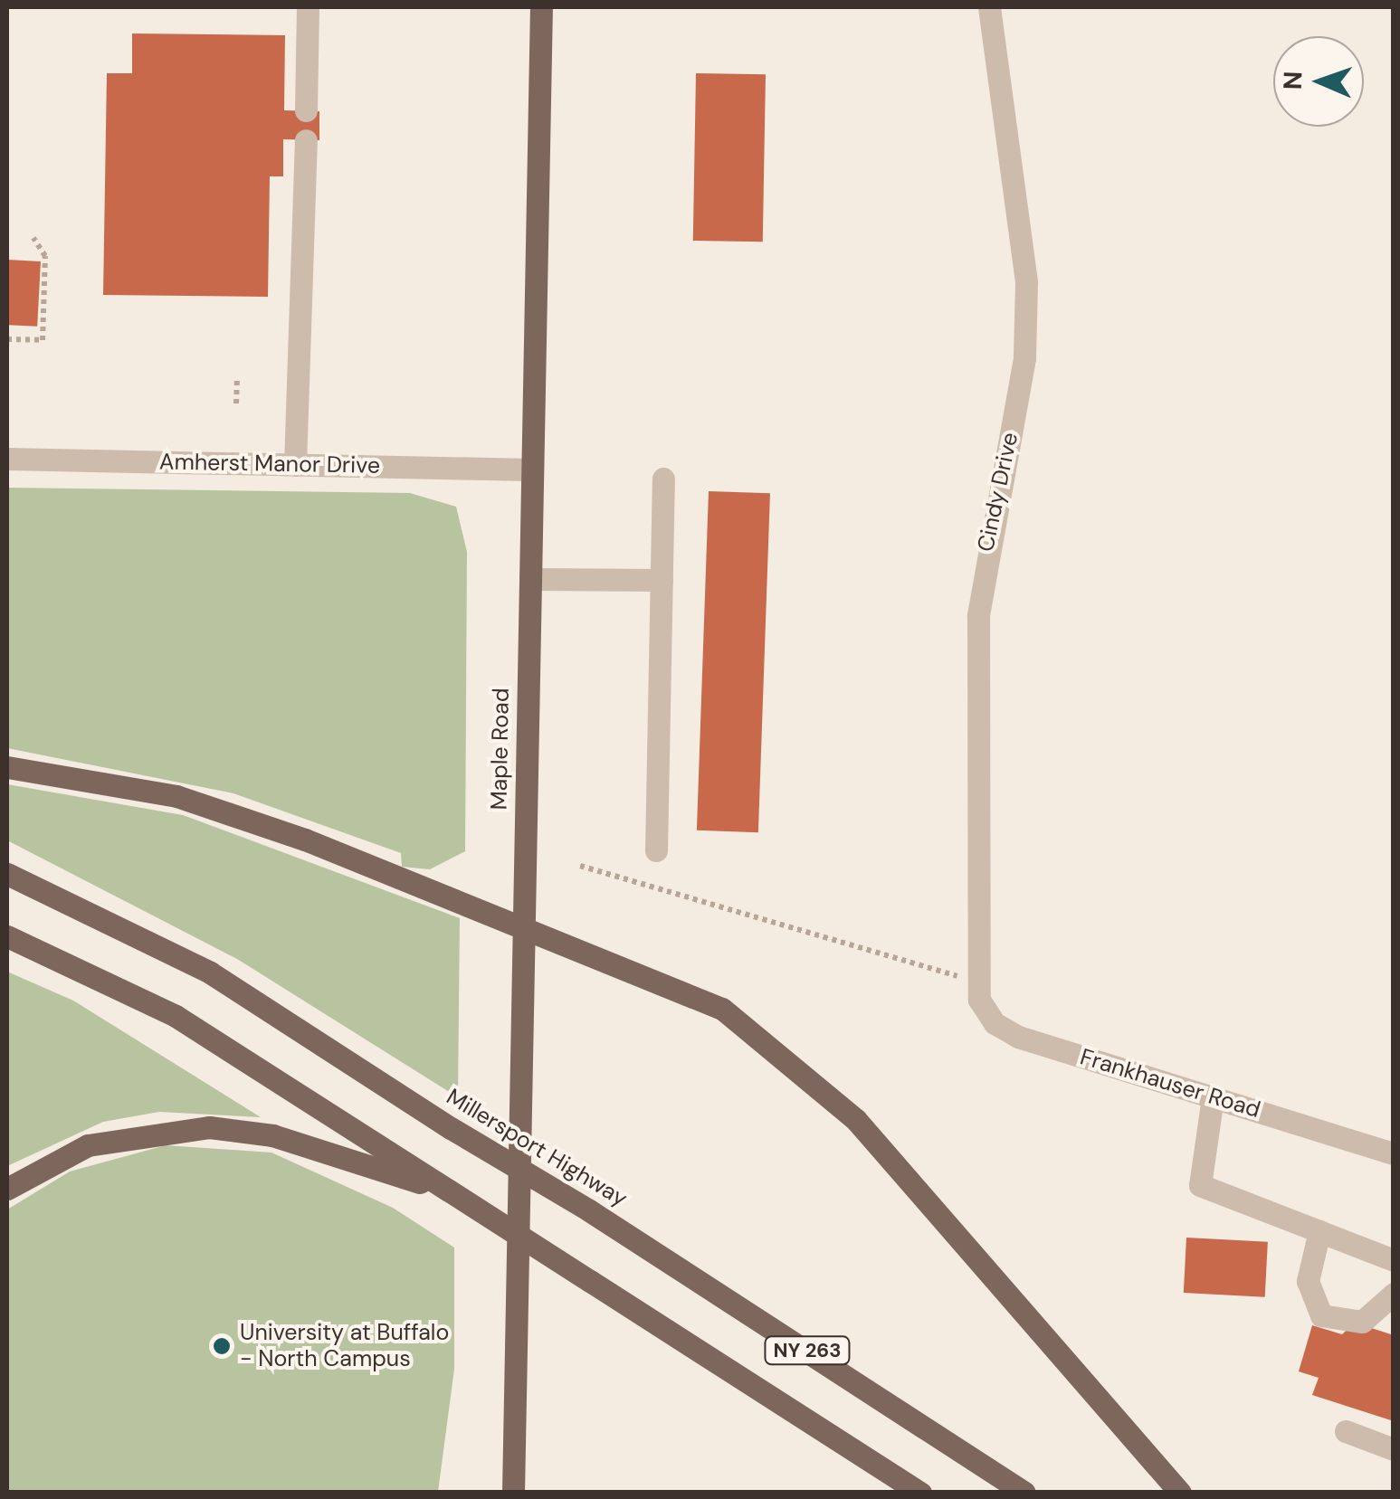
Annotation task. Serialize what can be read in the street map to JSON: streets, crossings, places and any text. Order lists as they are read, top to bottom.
{
  "streets": {
    "main road": ["Maple Road", "Millersport Highway", "NY 263"],
    "street": ["Amherst Manor Drive", "Cindy Drive", "Frankhauser Road"]
  },
  "crossings": [
    ["Amherst Manor Drive", "Maple Road"],
    ["Cindy Drive", "Frankhauser Road"]
  ],
  "places": ["University at Buffalo - North Campus"],
  "north": "left"
}
